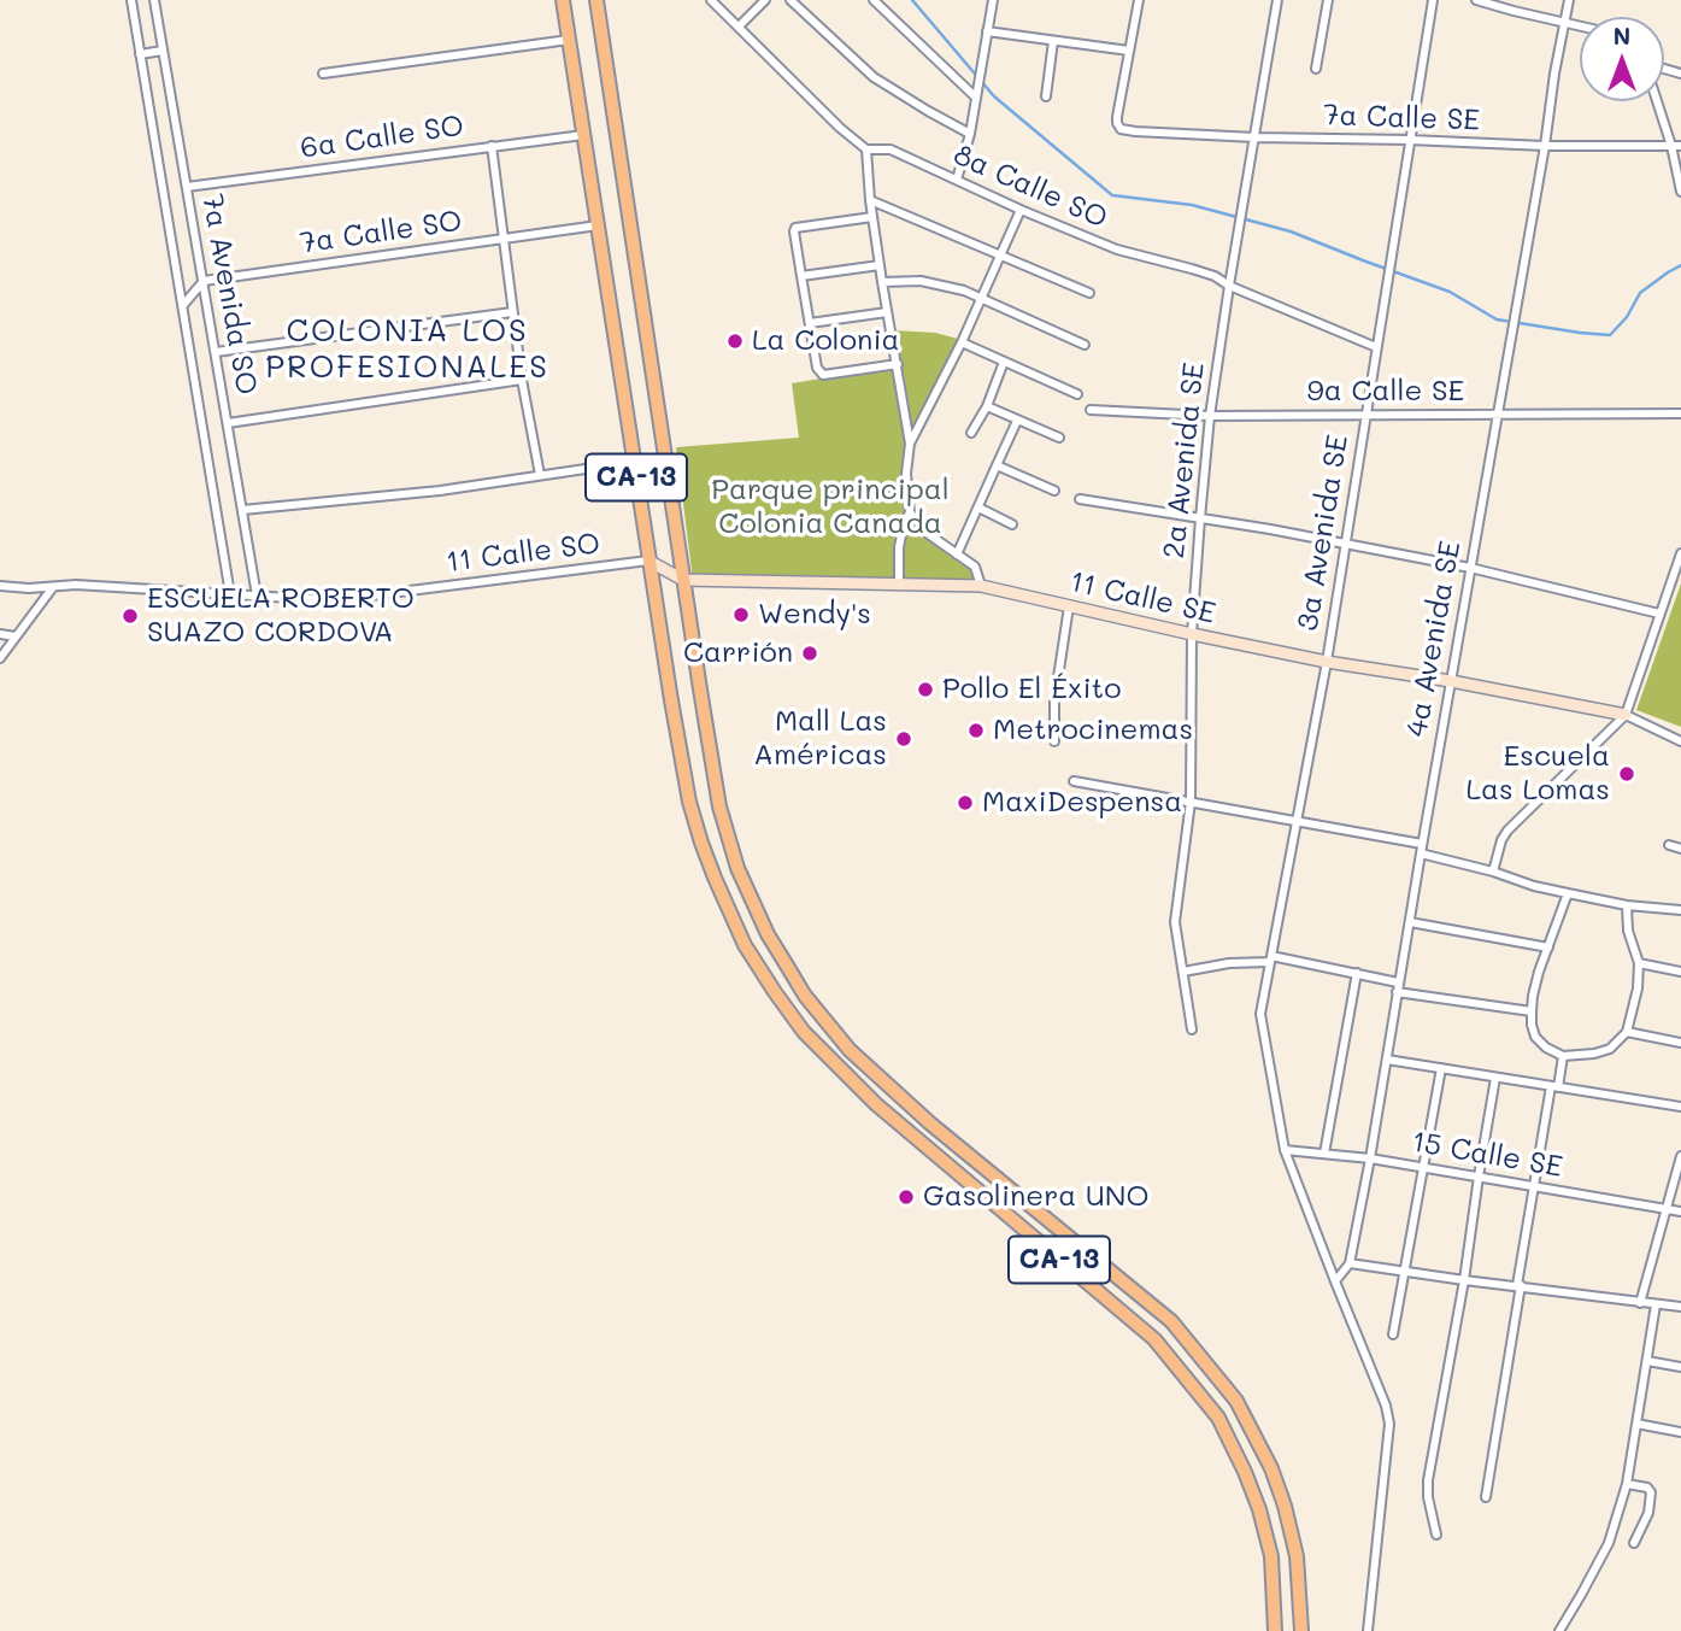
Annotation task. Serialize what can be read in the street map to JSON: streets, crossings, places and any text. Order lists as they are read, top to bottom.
{
  "streets": {
    "highway": ["CA-13"],
    "street": [
      "7a Calle SE",
      "6a Calle SO",
      "8a Calle SO",
      "7a Calle SO",
      "7a Avenida SO",
      "9a Calle SE",
      "2a Avenida SE",
      "3a Avenida SE",
      "11 Calle SO",
      "11 Calle SE",
      "4a Avenida SE",
      "15 Calle SE"
    ]
  },
  "crossings": [
    ["7a Calle SE", "2a Avenida SE"],
    ["7a Calle SE", "3a Avenida SE"],
    ["7a Calle SE", "4a Avenida SE"],
    ["6a Calle SO", "7a Avenida SO"],
    ["6a Calle SO", "CA-13"],
    ["8a Calle SO", "2a Avenida SE"],
    ["8a Calle SO", "3a Avenida SE"],
    ["7a Calle SO", "7a Avenida SO"],
    ["7a Calle SO", "CA-13"],
    ["7a Avenida SO", "11 Calle SO"],
    ["9a Calle SE", "2a Avenida SE"],
    ["9a Calle SE", "3a Avenida SE"],
    ["9a Calle SE", "4a Avenida SE"],
    ["2a Avenida SE", "11 Calle SE"],
    ["CA-13", "11 Calle SO"],
    ["CA-13", "11 Calle SE"],
    ["3a Avenida SE", "11 Calle SE"],
    ["3a Avenida SE", "15 Calle SE"],
    ["11 Calle SO", "11 Calle SE"],
    ["11 Calle SE", "4a Avenida SE"],
    ["4a Avenida SE", "15 Calle SE"]
  ],
  "districts": ["COLONIA LOS PROFESIONALES"],
  "parks": ["Parque principal Colonia Canada"],
  "places": [
    "La Colonia",
    "Wendy's",
    "ESCUELA ROBERTO SUAZO CORDOVA",
    "Carrión",
    "Pollo El Éxito",
    "Metrocinemas",
    "Mall Las Américas",
    "Escuela Las Lomas",
    "MaxiDespensa",
    "Gasolinera UNO"
  ],
  "north": "top"
}
